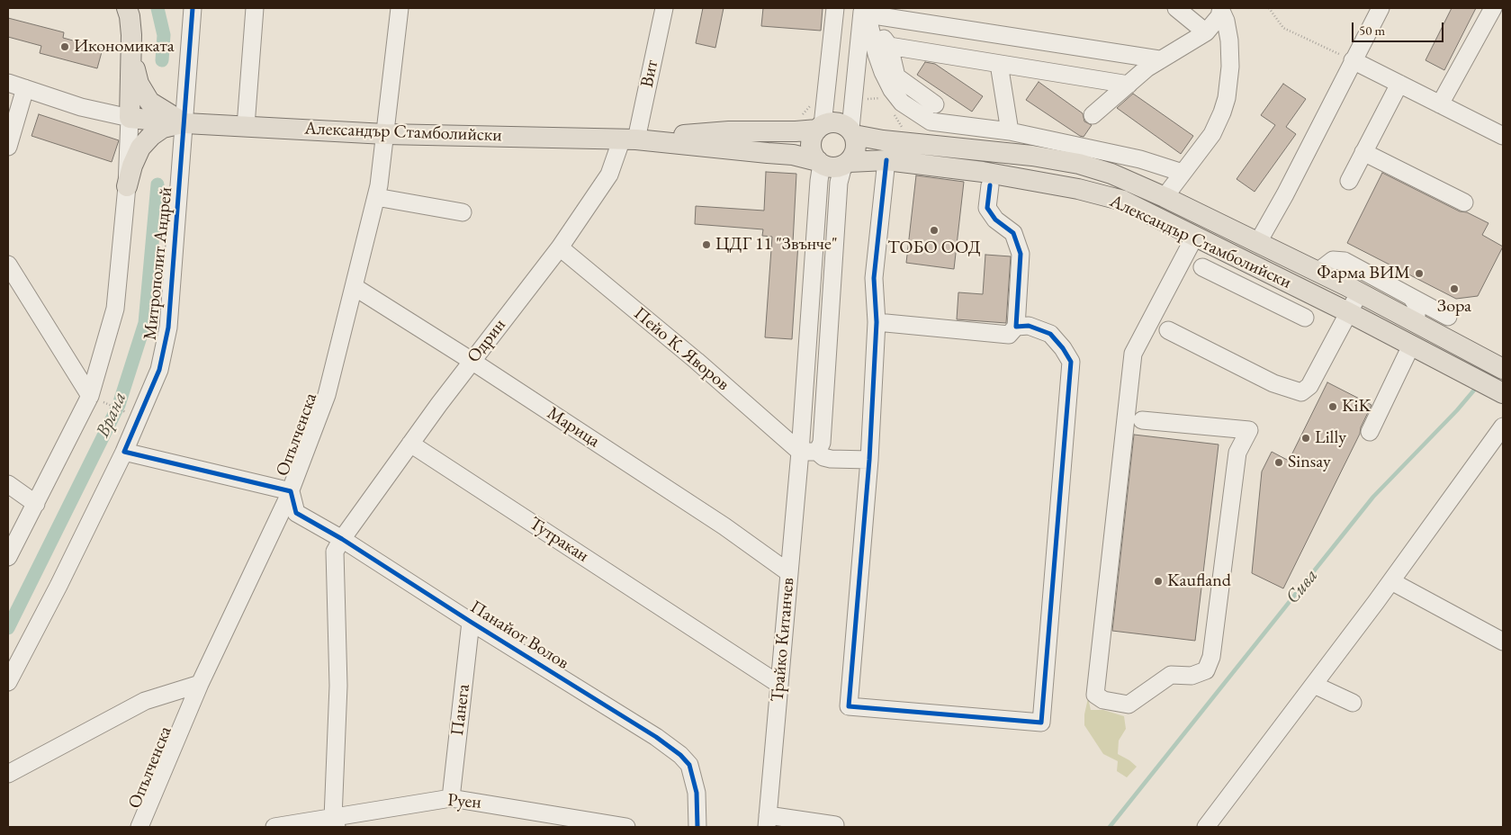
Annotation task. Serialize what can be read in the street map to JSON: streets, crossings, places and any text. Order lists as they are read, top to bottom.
{
  "streets": {
    "main road": ["Александър Стамболийски"],
    "street": [
      "Вит",
      "Митрополит Андрей",
      "Одрин",
      "Пейо К. Яворов",
      "Марица",
      "Опълченска",
      "Тутракан",
      "Панайот Волов",
      "Трайко Китанчев",
      "Панега",
      "Руен"
    ]
  },
  "crossings": [
    ["Вит", "Александър Стамболийски"],
    ["Вит", "Одрин"],
    ["Александър Стамболийски", "Митрополит Андрей"],
    ["Александър Стамболийски", "Одрин"],
    ["Александър Стамболийски", "Опълченска"],
    ["Александър Стамболийски", "Трайко Китанчев"],
    ["Одрин", "Пейо К. Яворов"],
    ["Одрин", "Марица"],
    ["Одрин", "Тутракан"],
    ["Одрин", "Панайот Волов"],
    ["Одрин", "Руен"],
    ["Пейо К. Яворов", "Трайко Китанчев"],
    ["Марица", "Опълченска"],
    ["Марица", "Трайко Китанчев"],
    ["Опълченска", "Панайот Волов"],
    ["Тутракан", "Трайко Китанчев"],
    ["Панайот Волов", "Панега"],
    ["Панега", "Руен"]
  ],
  "water": ["Врана", "Сива"],
  "places": [
    "Икономиката",
    "ТОБО ООД",
    "ЦДГ 11 \"Звънче\"",
    "Фарма ВИМ",
    "Зора",
    "KiK",
    "Lilly",
    "Sinsay",
    "Kaufland"
  ],
  "scale_bar": "50 m"
}
